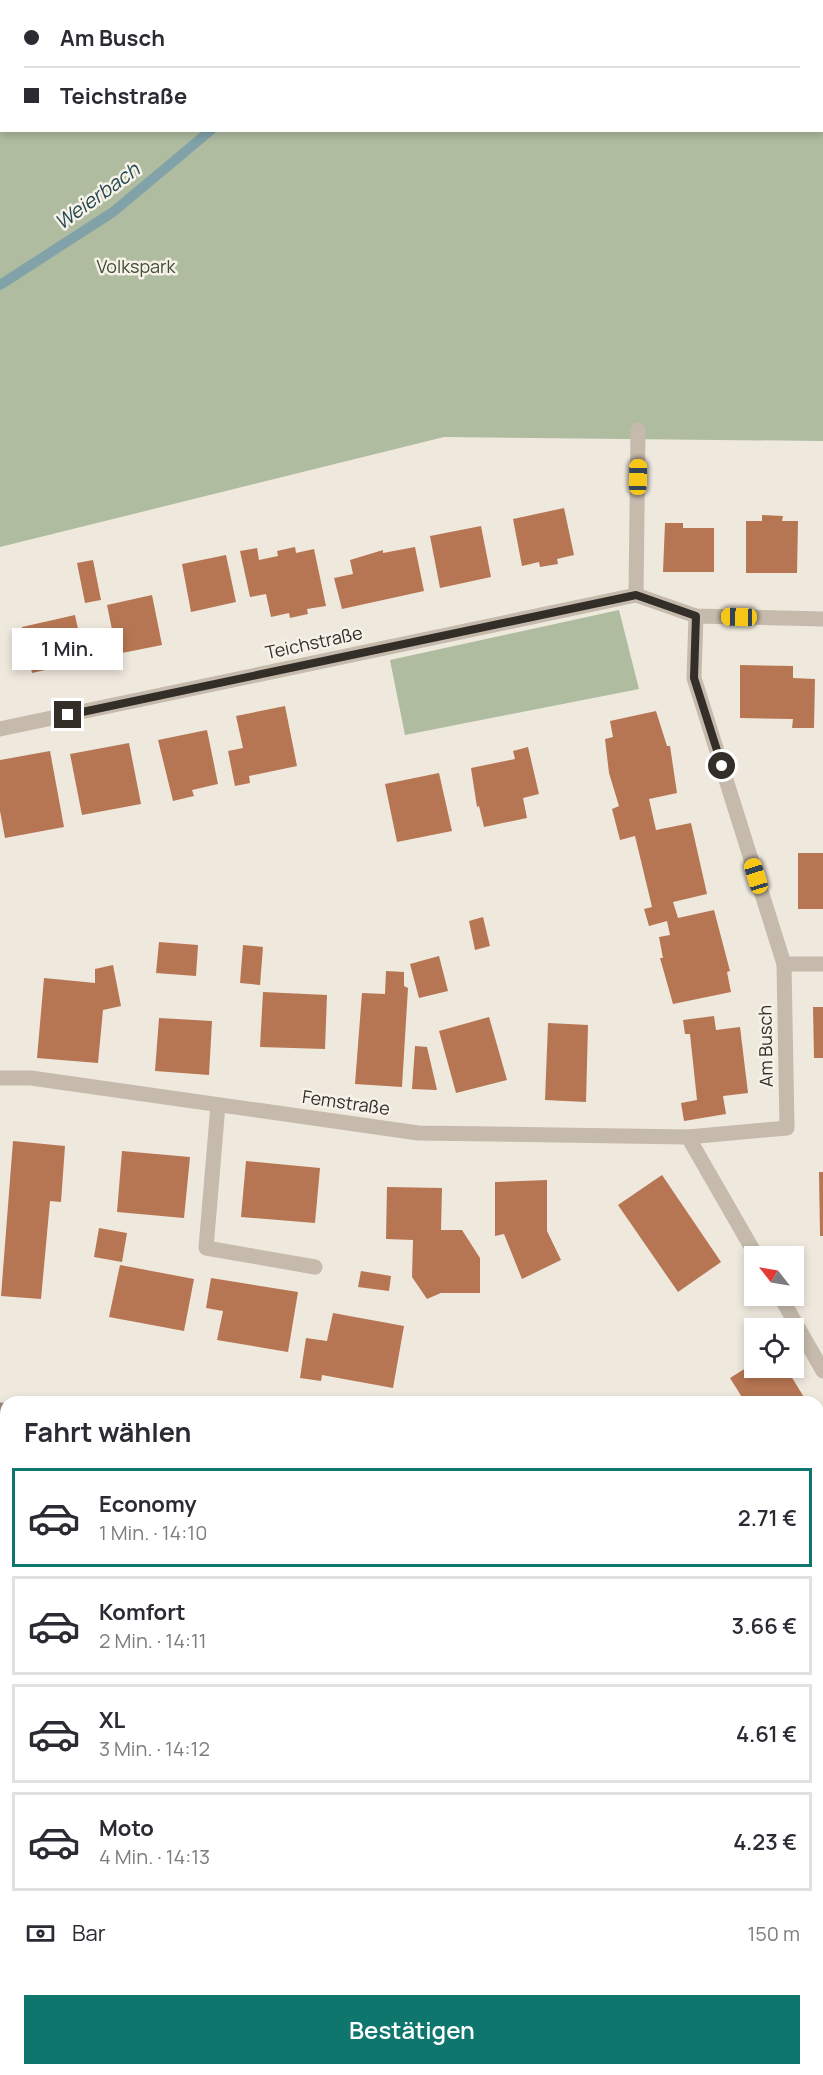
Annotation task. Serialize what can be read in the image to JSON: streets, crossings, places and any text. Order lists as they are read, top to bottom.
{
  "streets": {
    "street": ["Teichstraße", "Am Busch", "Femstraße"]
  },
  "crossings": [
    ["Am Busch", "Femstraße"]
  ],
  "water": ["Weierbach"],
  "parks": ["Volkspark"],
  "north": "top left",
  "page": {
    "banner": ["Am Busch", "Teichstraße"],
    "bubble": "1 Min.",
    "heading": "Fahrt wählen",
    "list": [
      {
        "name": "Economy",
        "note": "1 Min. · 14:10",
        "value": "2.71 €"
      },
      {
        "name": "Komfort",
        "note": "2 Min. · 14:11",
        "value": "3.66 €"
      },
      {
        "name": "XL",
        "note": "3 Min. · 14:12",
        "value": "4.61 €"
      },
      {
        "name": "Moto",
        "note": "4 Min. · 14:13",
        "value": "4.23 €"
      }
    ],
    "pay": ["Bar", "150 m"],
    "buttons": "Bestätigen"
  }
}
